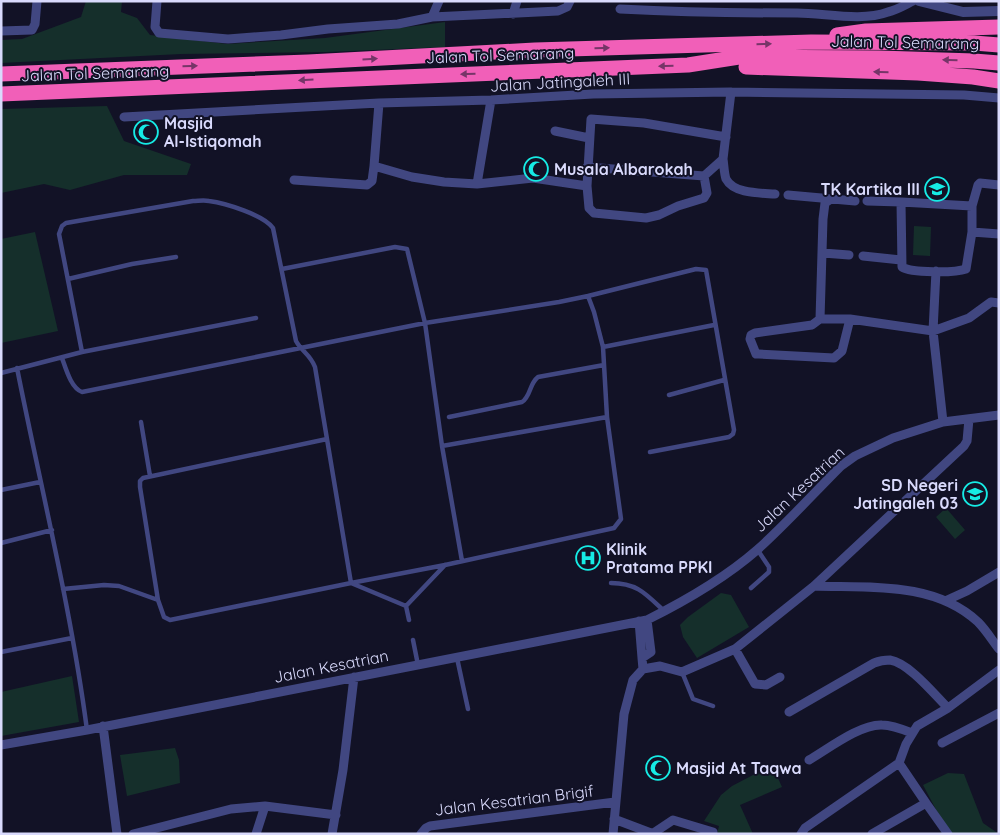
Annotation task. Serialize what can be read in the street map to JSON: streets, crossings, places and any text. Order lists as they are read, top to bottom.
{
  "streets": {
    "highway": ["Jalan Tol Semarang"],
    "street": ["Jalan Jatingaleh III", "Jalan Kesatrian", "Jalan Kesatrian Brigif"]
  },
  "places": {
    "mosque": ["Masjid Al-Istiqomah", "Musala Albarokah", "Masjid At Taqwa"],
    "school or university": ["TK Kartika III", "SD Negeri Jatingaleh 03"],
    "hospital": ["Klinik Pratama PPKI"]
  }
}
